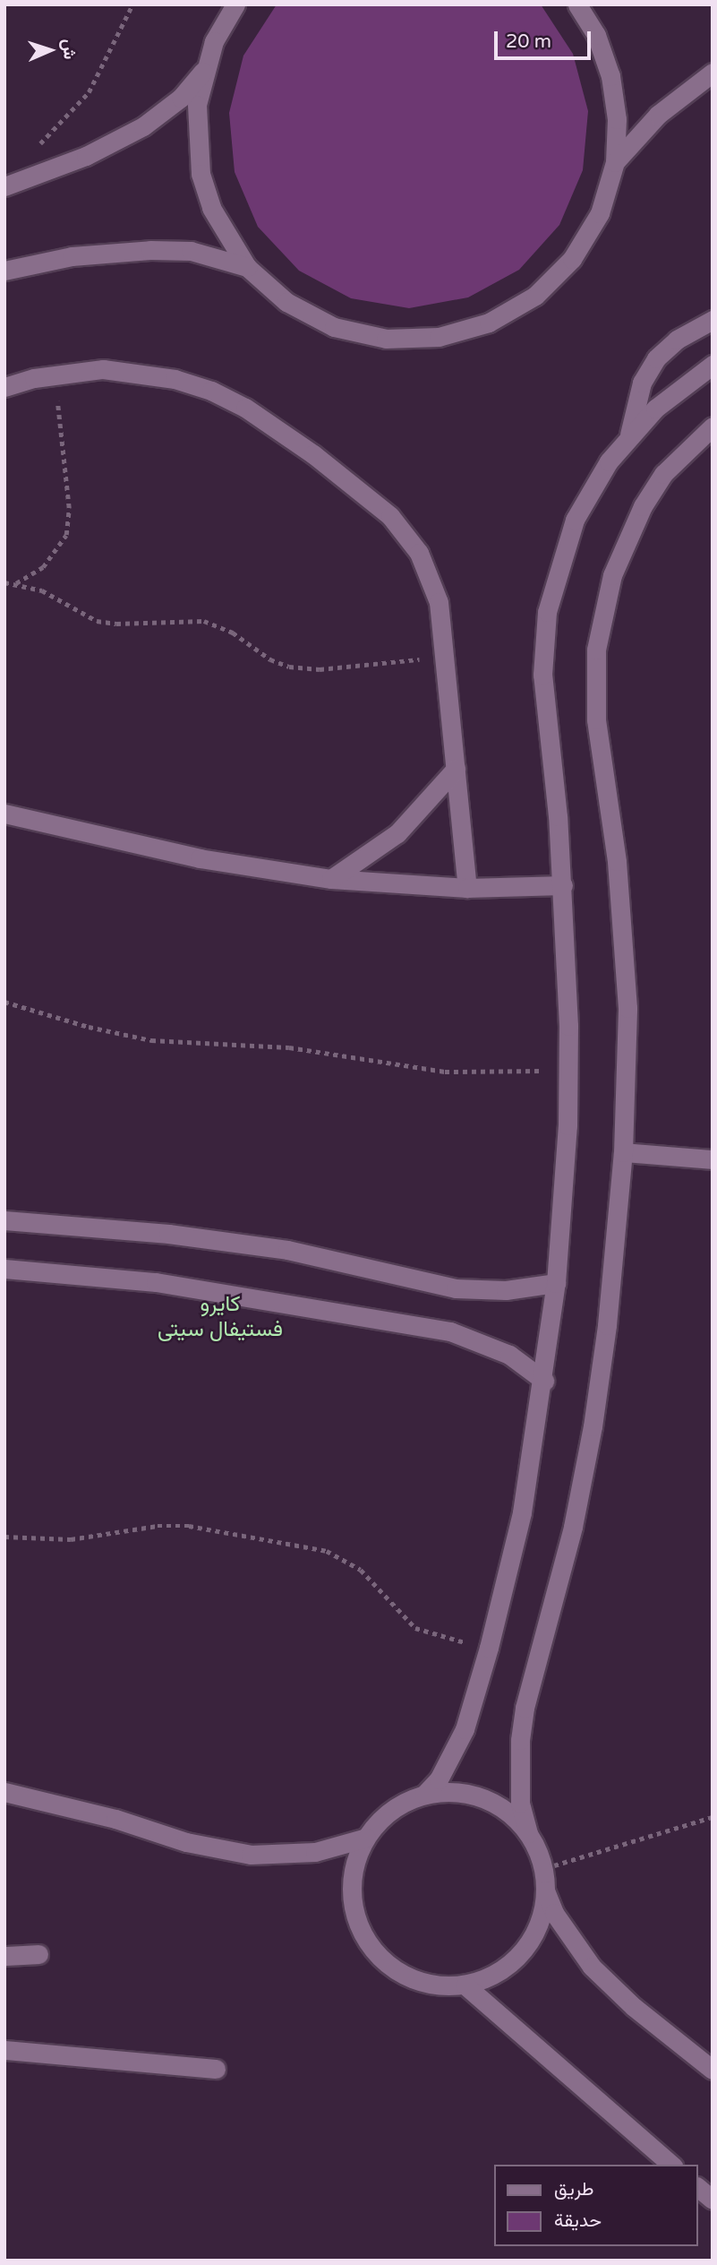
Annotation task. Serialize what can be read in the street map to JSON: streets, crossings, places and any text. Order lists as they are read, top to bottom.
{
  "districts": ["كايرو فستيفال سيتى"],
  "legend": ["طريق", "حديقة"],
  "scale_bar": "20 m",
  "north": "right"
}
